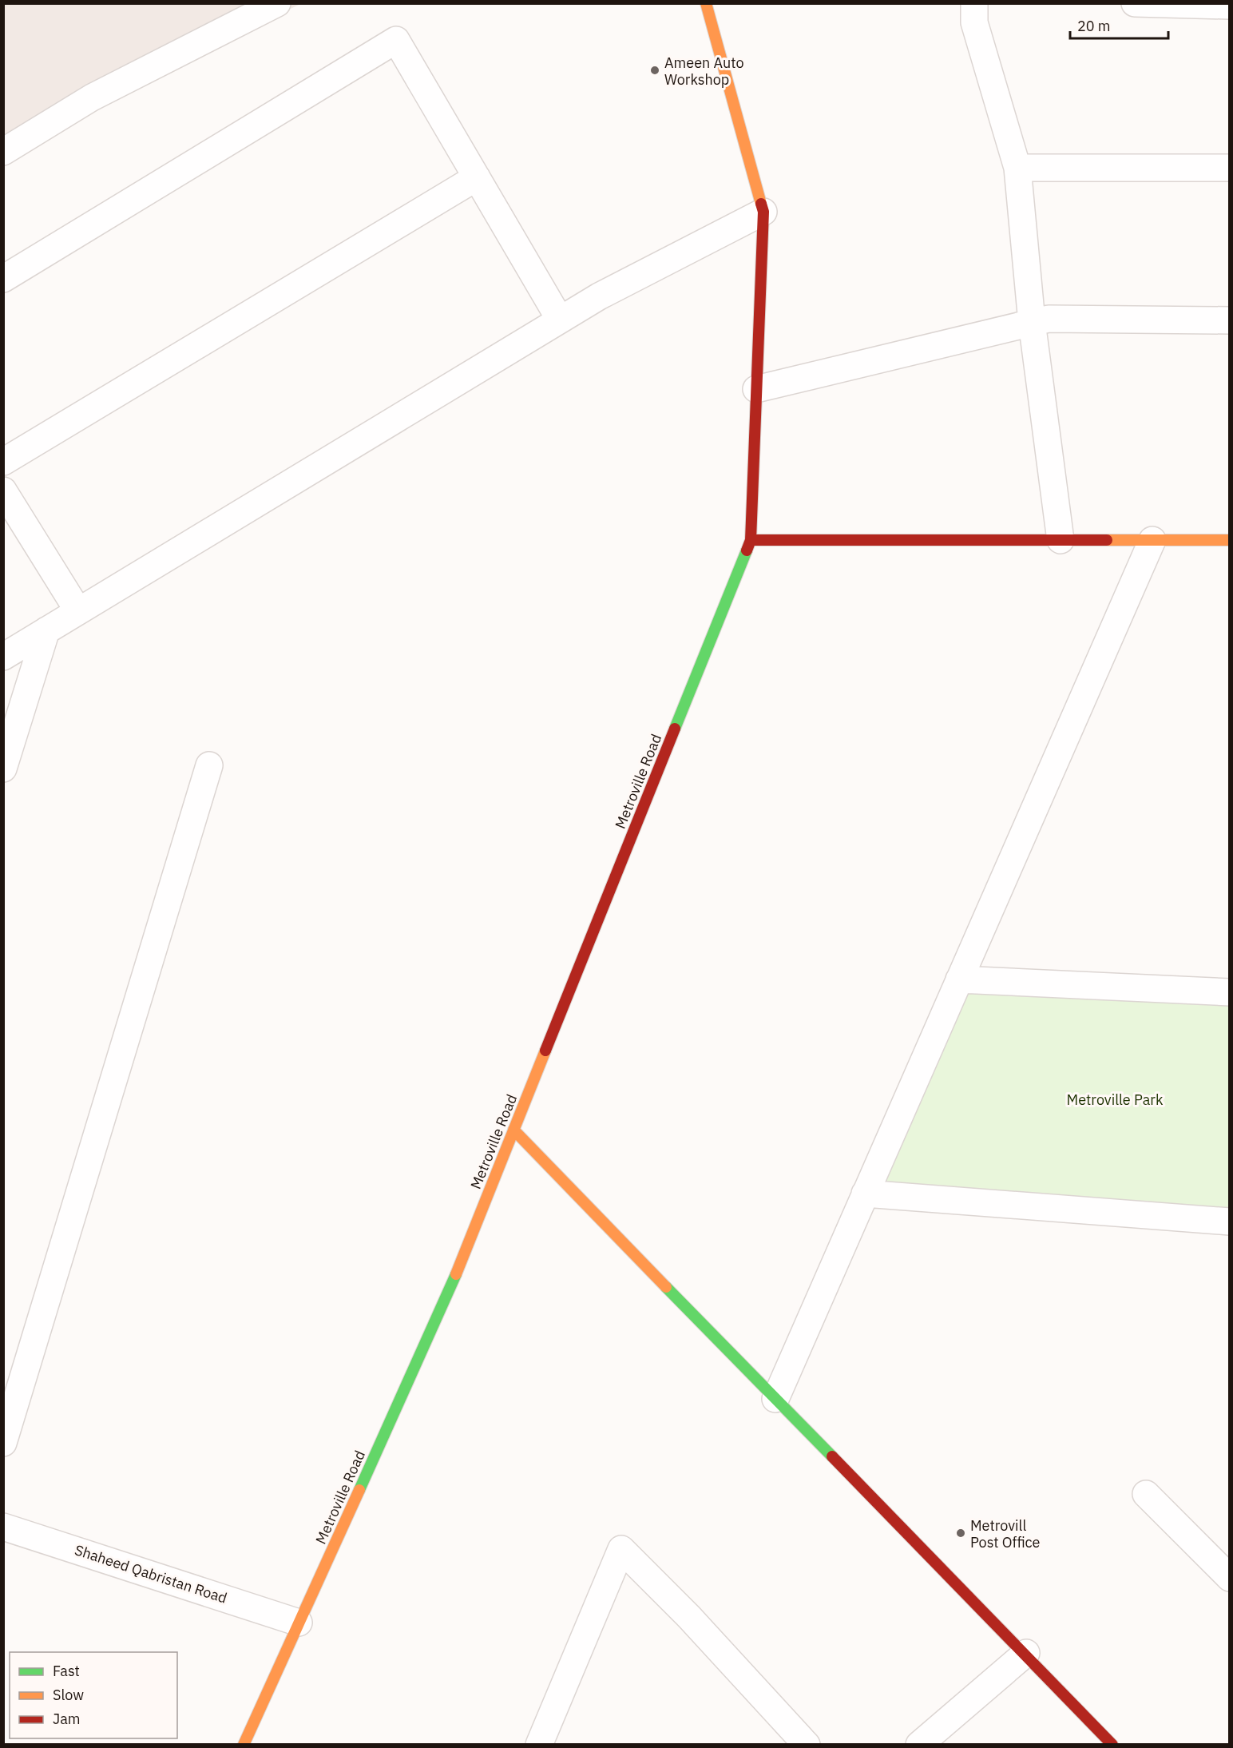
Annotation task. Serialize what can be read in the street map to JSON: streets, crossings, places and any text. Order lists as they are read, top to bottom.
{
  "streets": {
    "main road": ["Metroville Road"],
    "street": ["Shaheed Qabristan Road"]
  },
  "crossings": [
    ["Metroville Road", "Shaheed Qabristan Road"]
  ],
  "parks": ["Metroville Park"],
  "places": ["Ameen Auto Workshop", "Metrovill Post Office"],
  "legend": ["Fast", "Slow", "Jam"],
  "scale_bar": "20 m"
}
